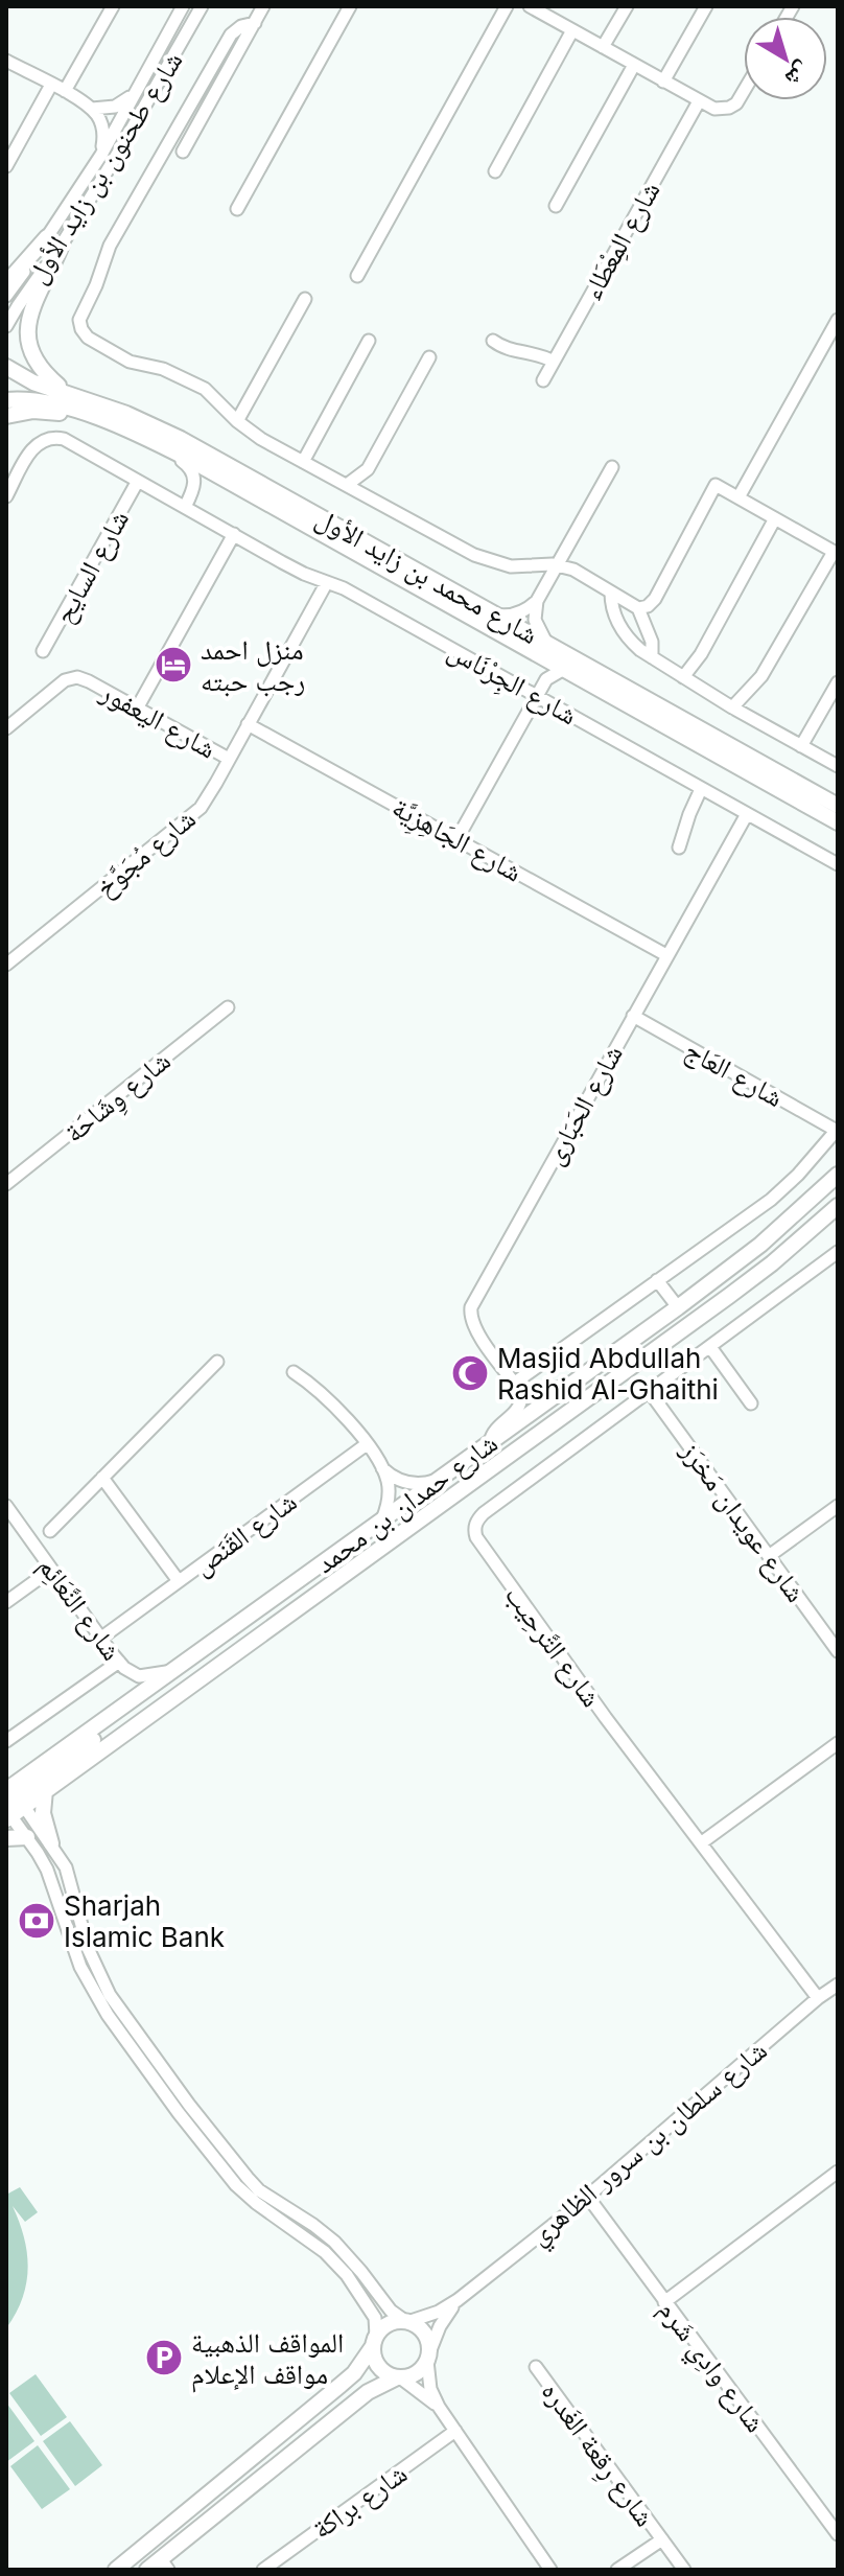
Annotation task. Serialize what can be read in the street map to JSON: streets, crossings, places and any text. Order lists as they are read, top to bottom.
{
  "streets": {
    "main road": ["شارع محمد بن زايد الأول", "شارع حمدان بن محمد"],
    "street": [
      "شارع طحنون بن زايد الأول",
      "شارع المِعْطَاء",
      "شارع السايح",
      "شارع الجِرْنَاس",
      "شارع اليعفور",
      "شارع الجَاهِزِيَّة",
      "شارع مُجَوَّخ",
      "شارع العَاج",
      "شارع وِشَاحَة",
      "شارع الحَبَارى",
      "شارع عويدان مَخرَز",
      "شارع القَنَص",
      "شارع النَّعَائِم",
      "شارع التَّرحِيب",
      "شارع سلطان بن سرور الظاهري",
      "شارع وادِي شَرم",
      "شارع رِقعة الغَدره",
      "شارع براكة"
    ]
  },
  "crossings": [
    ["شارع السايح", "شارع الجِرْنَاس"],
    ["شارع الجِرْنَاس", "شارع مُجَوَّخ"],
    ["شارع الجِرْنَاس", "شارع الحَبَارى"],
    ["شارع اليعفور", "شارع مُجَوَّخ"],
    ["شارع الجَاهِزِيَّة", "شارع مُجَوَّخ"],
    ["شارع الجَاهِزِيَّة", "شارع الحَبَارى"],
    ["شارع العَاج", "شارع الحَبَارى"],
    ["شارع حمدان بن محمد", "شارع النَّعَائِم"],
    ["شارع عويدان مَخرَز", "شارع التَّرحِيب"],
    ["شارع القَنَص", "شارع النَّعَائِم"],
    ["شارع التَّرحِيب", "شارع سلطان بن سرور الظاهري"],
    ["شارع سلطان بن سرور الظاهري", "شارع وادِي شَرم"]
  ],
  "places": {
    "hotel": ["منزل احمد رجب حبته"],
    "mosque": ["Masjid Abdullah Rashid Al-Ghaithi"],
    "bank": ["Sharjah Islamic Bank"],
    "parking": ["المواقف الذهبية مواقف الإعلام"]
  },
  "north": "bottom right"
}
